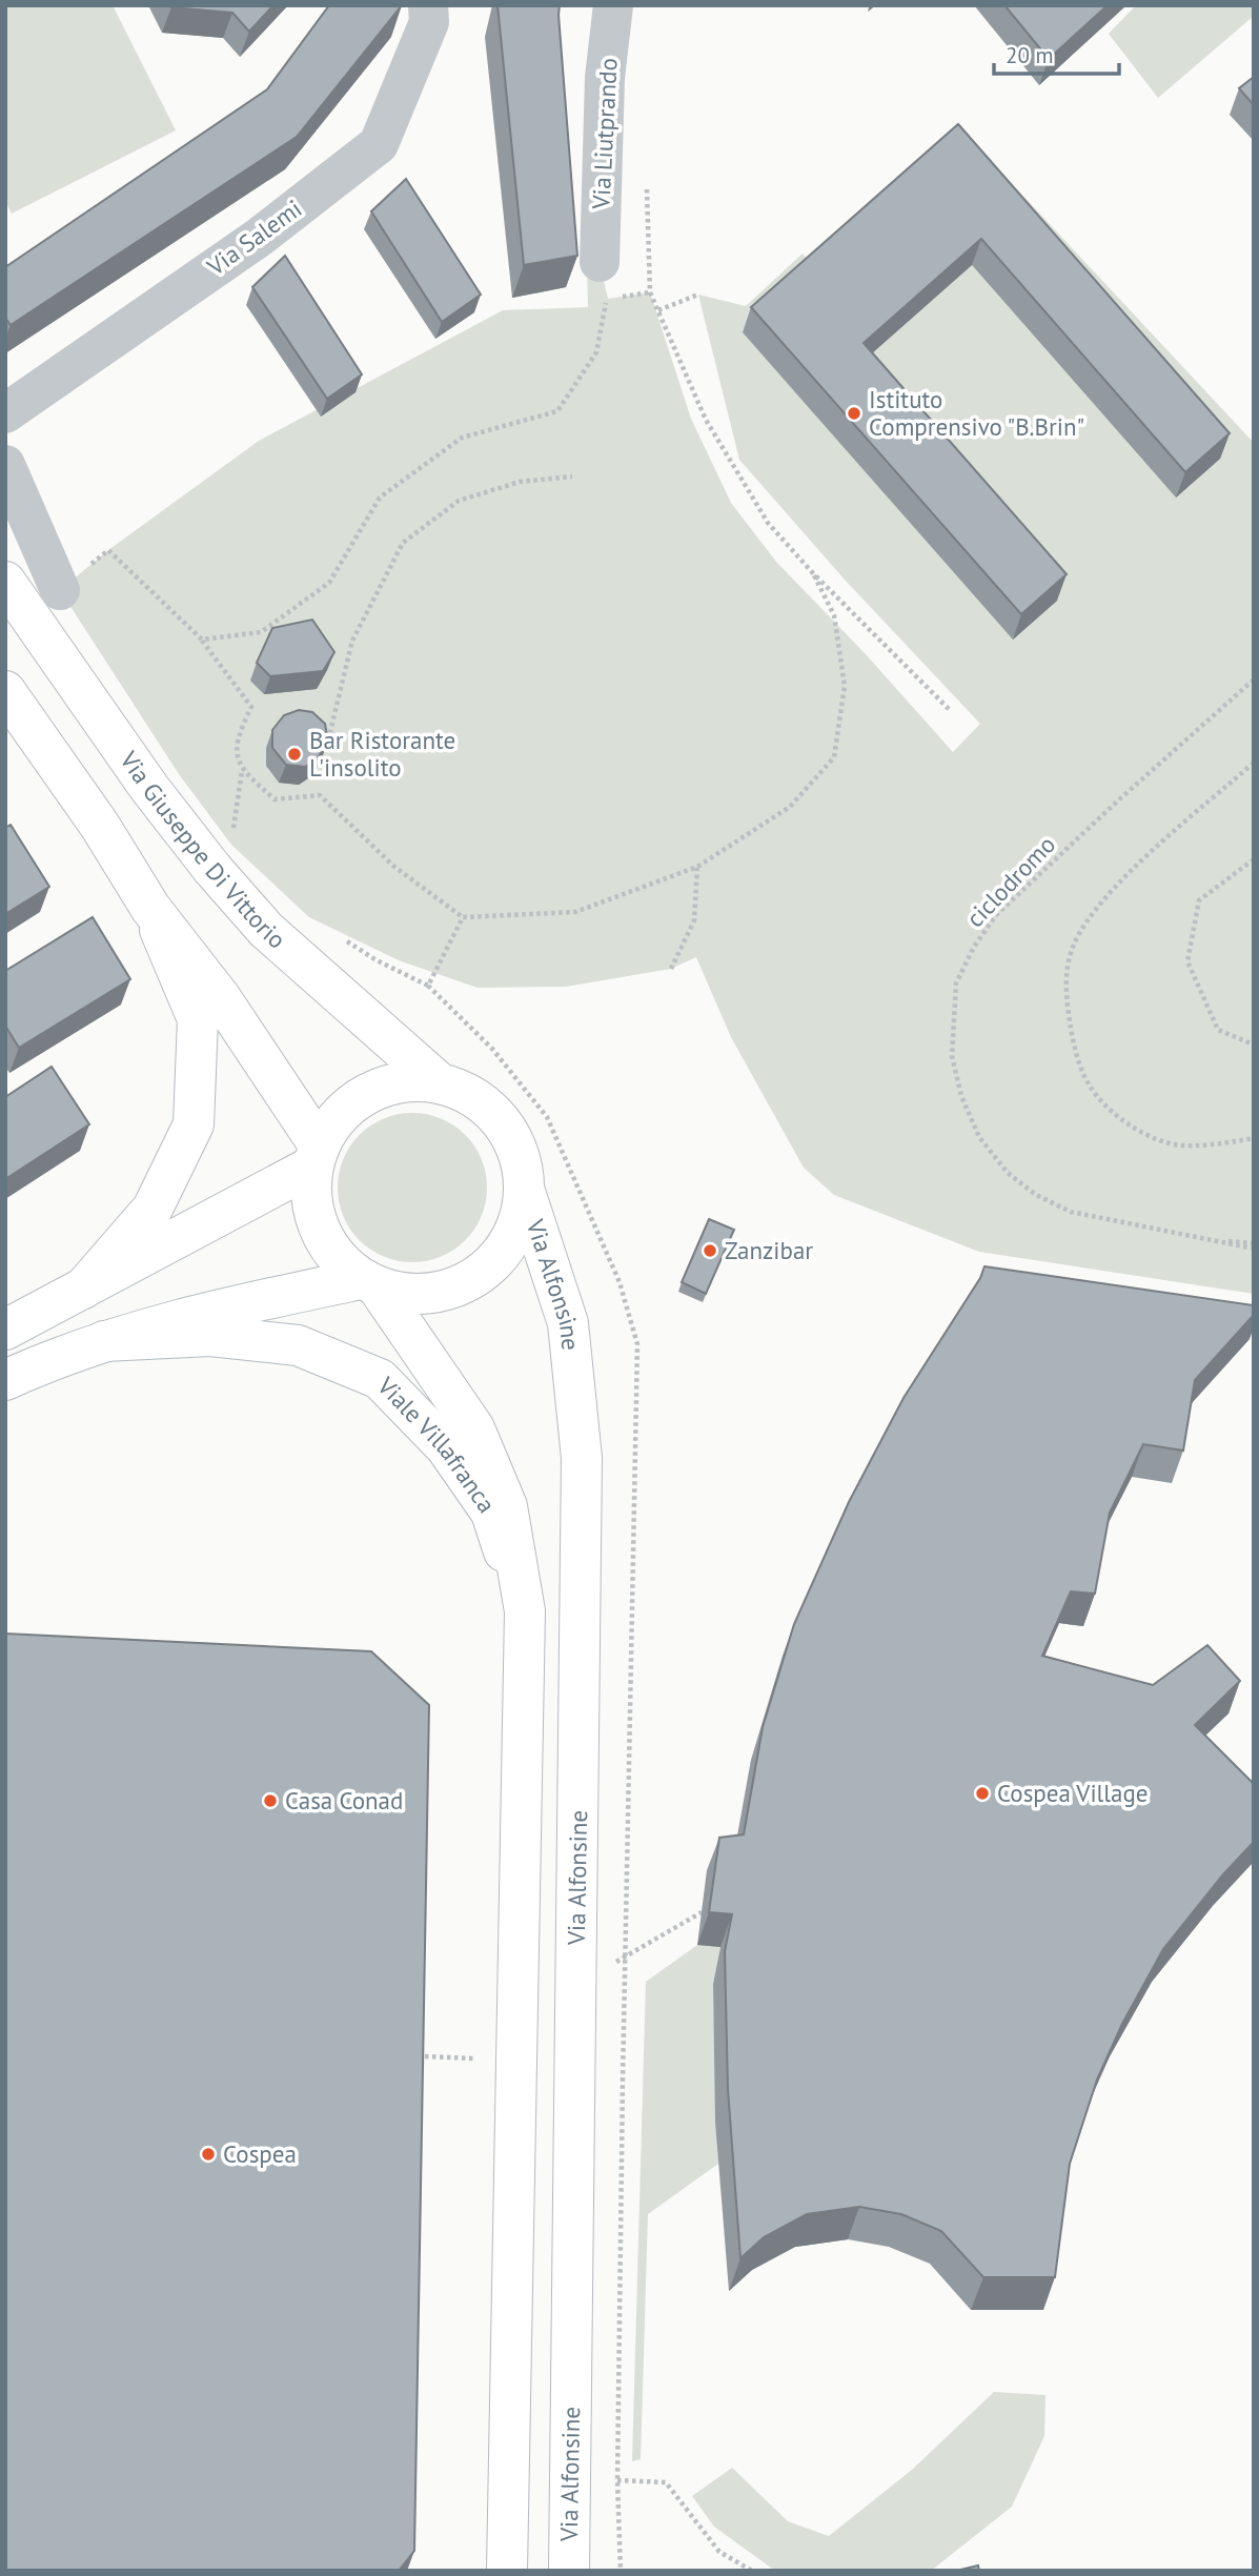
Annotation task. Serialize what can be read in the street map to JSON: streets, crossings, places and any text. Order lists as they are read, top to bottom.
{
  "streets": {
    "main road": ["Via Giuseppe Di Vittorio", "Via Alfonsine", "Viale Villafranca"],
    "street": ["Via Liutprando", "Via Salemi"],
    "path": ["ciclodromo"]
  },
  "crossings": [
    ["Via Giuseppe Di Vittorio", "Via Alfonsine"],
    ["Via Giuseppe Di Vittorio", "Viale Villafranca"],
    ["Via Alfonsine", "Viale Villafranca"]
  ],
  "places": [
    "Istituto Comprensivo \"B.Brin\"",
    "Bar Ristorante L'insolito",
    "Zanzibar",
    "Cospea Village",
    "Casa Conad",
    "Cospea"
  ],
  "scale_bar": "20 m"
}
